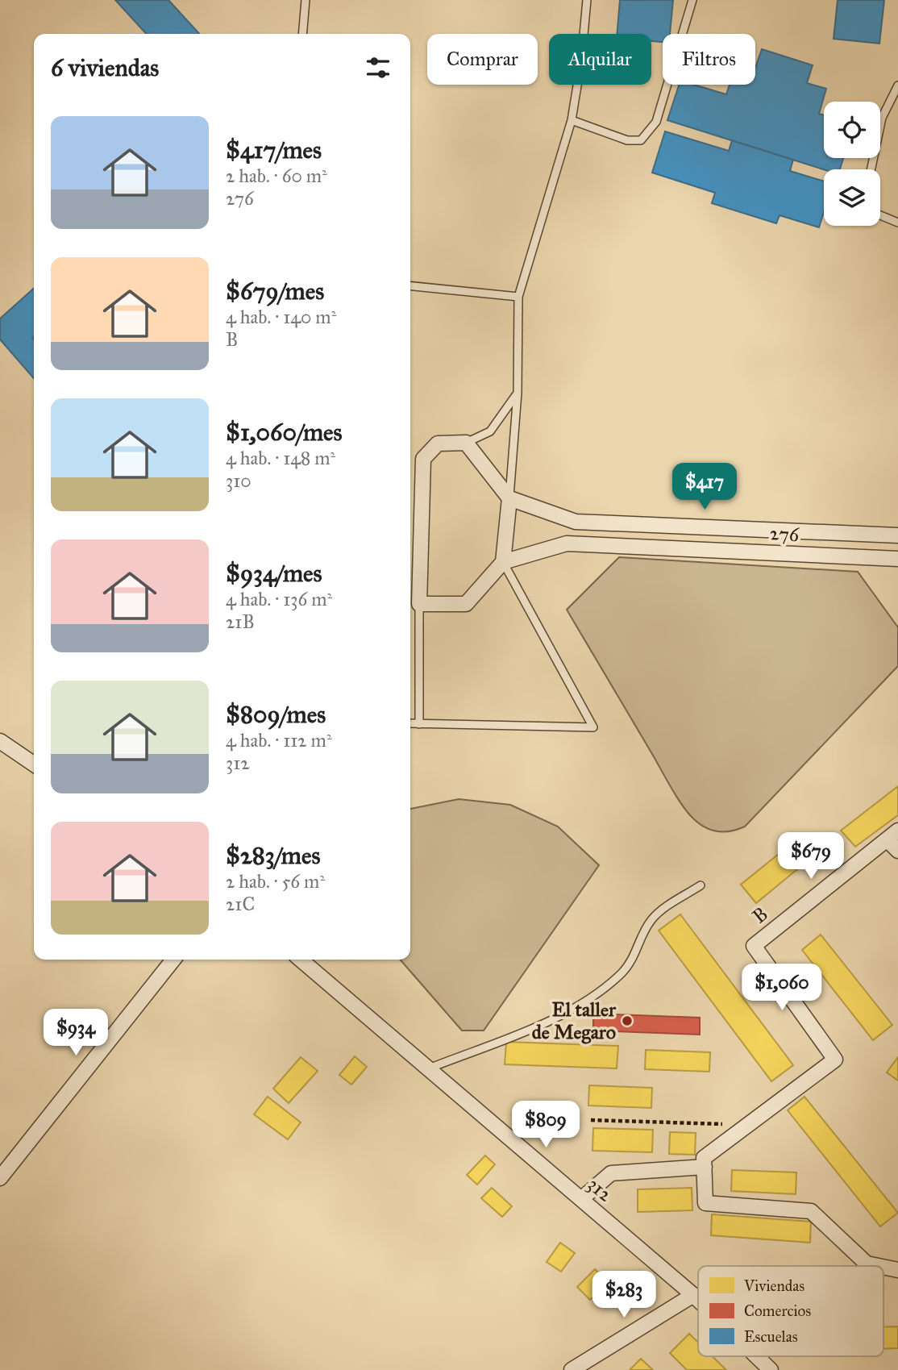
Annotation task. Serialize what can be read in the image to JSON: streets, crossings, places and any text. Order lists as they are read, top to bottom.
{
  "streets": {
    "street": ["276", "B", "312"]
  },
  "places": ["El taller de Megaro"],
  "legend": ["Viviendas", "Comercios", "Escuelas"],
  "page": {
    "chip": ["Comprar", "Alquilar", "Filtros"],
    "heading": "6 viviendas",
    "list": [
      {
        "name": "$417/mes",
        "note": "2 hab. · 60 m² · 276"
      },
      {
        "name": "$679/mes",
        "note": "4 hab. · 140 m² · B"
      },
      {
        "name": "$1,060/mes",
        "note": "4 hab. · 148 m² · 310"
      },
      {
        "name": "$934/mes",
        "note": "4 hab. · 136 m² · 21B"
      },
      {
        "name": "$809/mes",
        "note": "4 hab. · 112 m² · 312"
      },
      {
        "name": "$283/mes",
        "note": "2 hab. · 56 m² · 21C"
      }
    ],
    "price": [
      "$417",
      "$679",
      "$1,060",
      "$934",
      "$809",
      "$283"
    ]
  }
}
